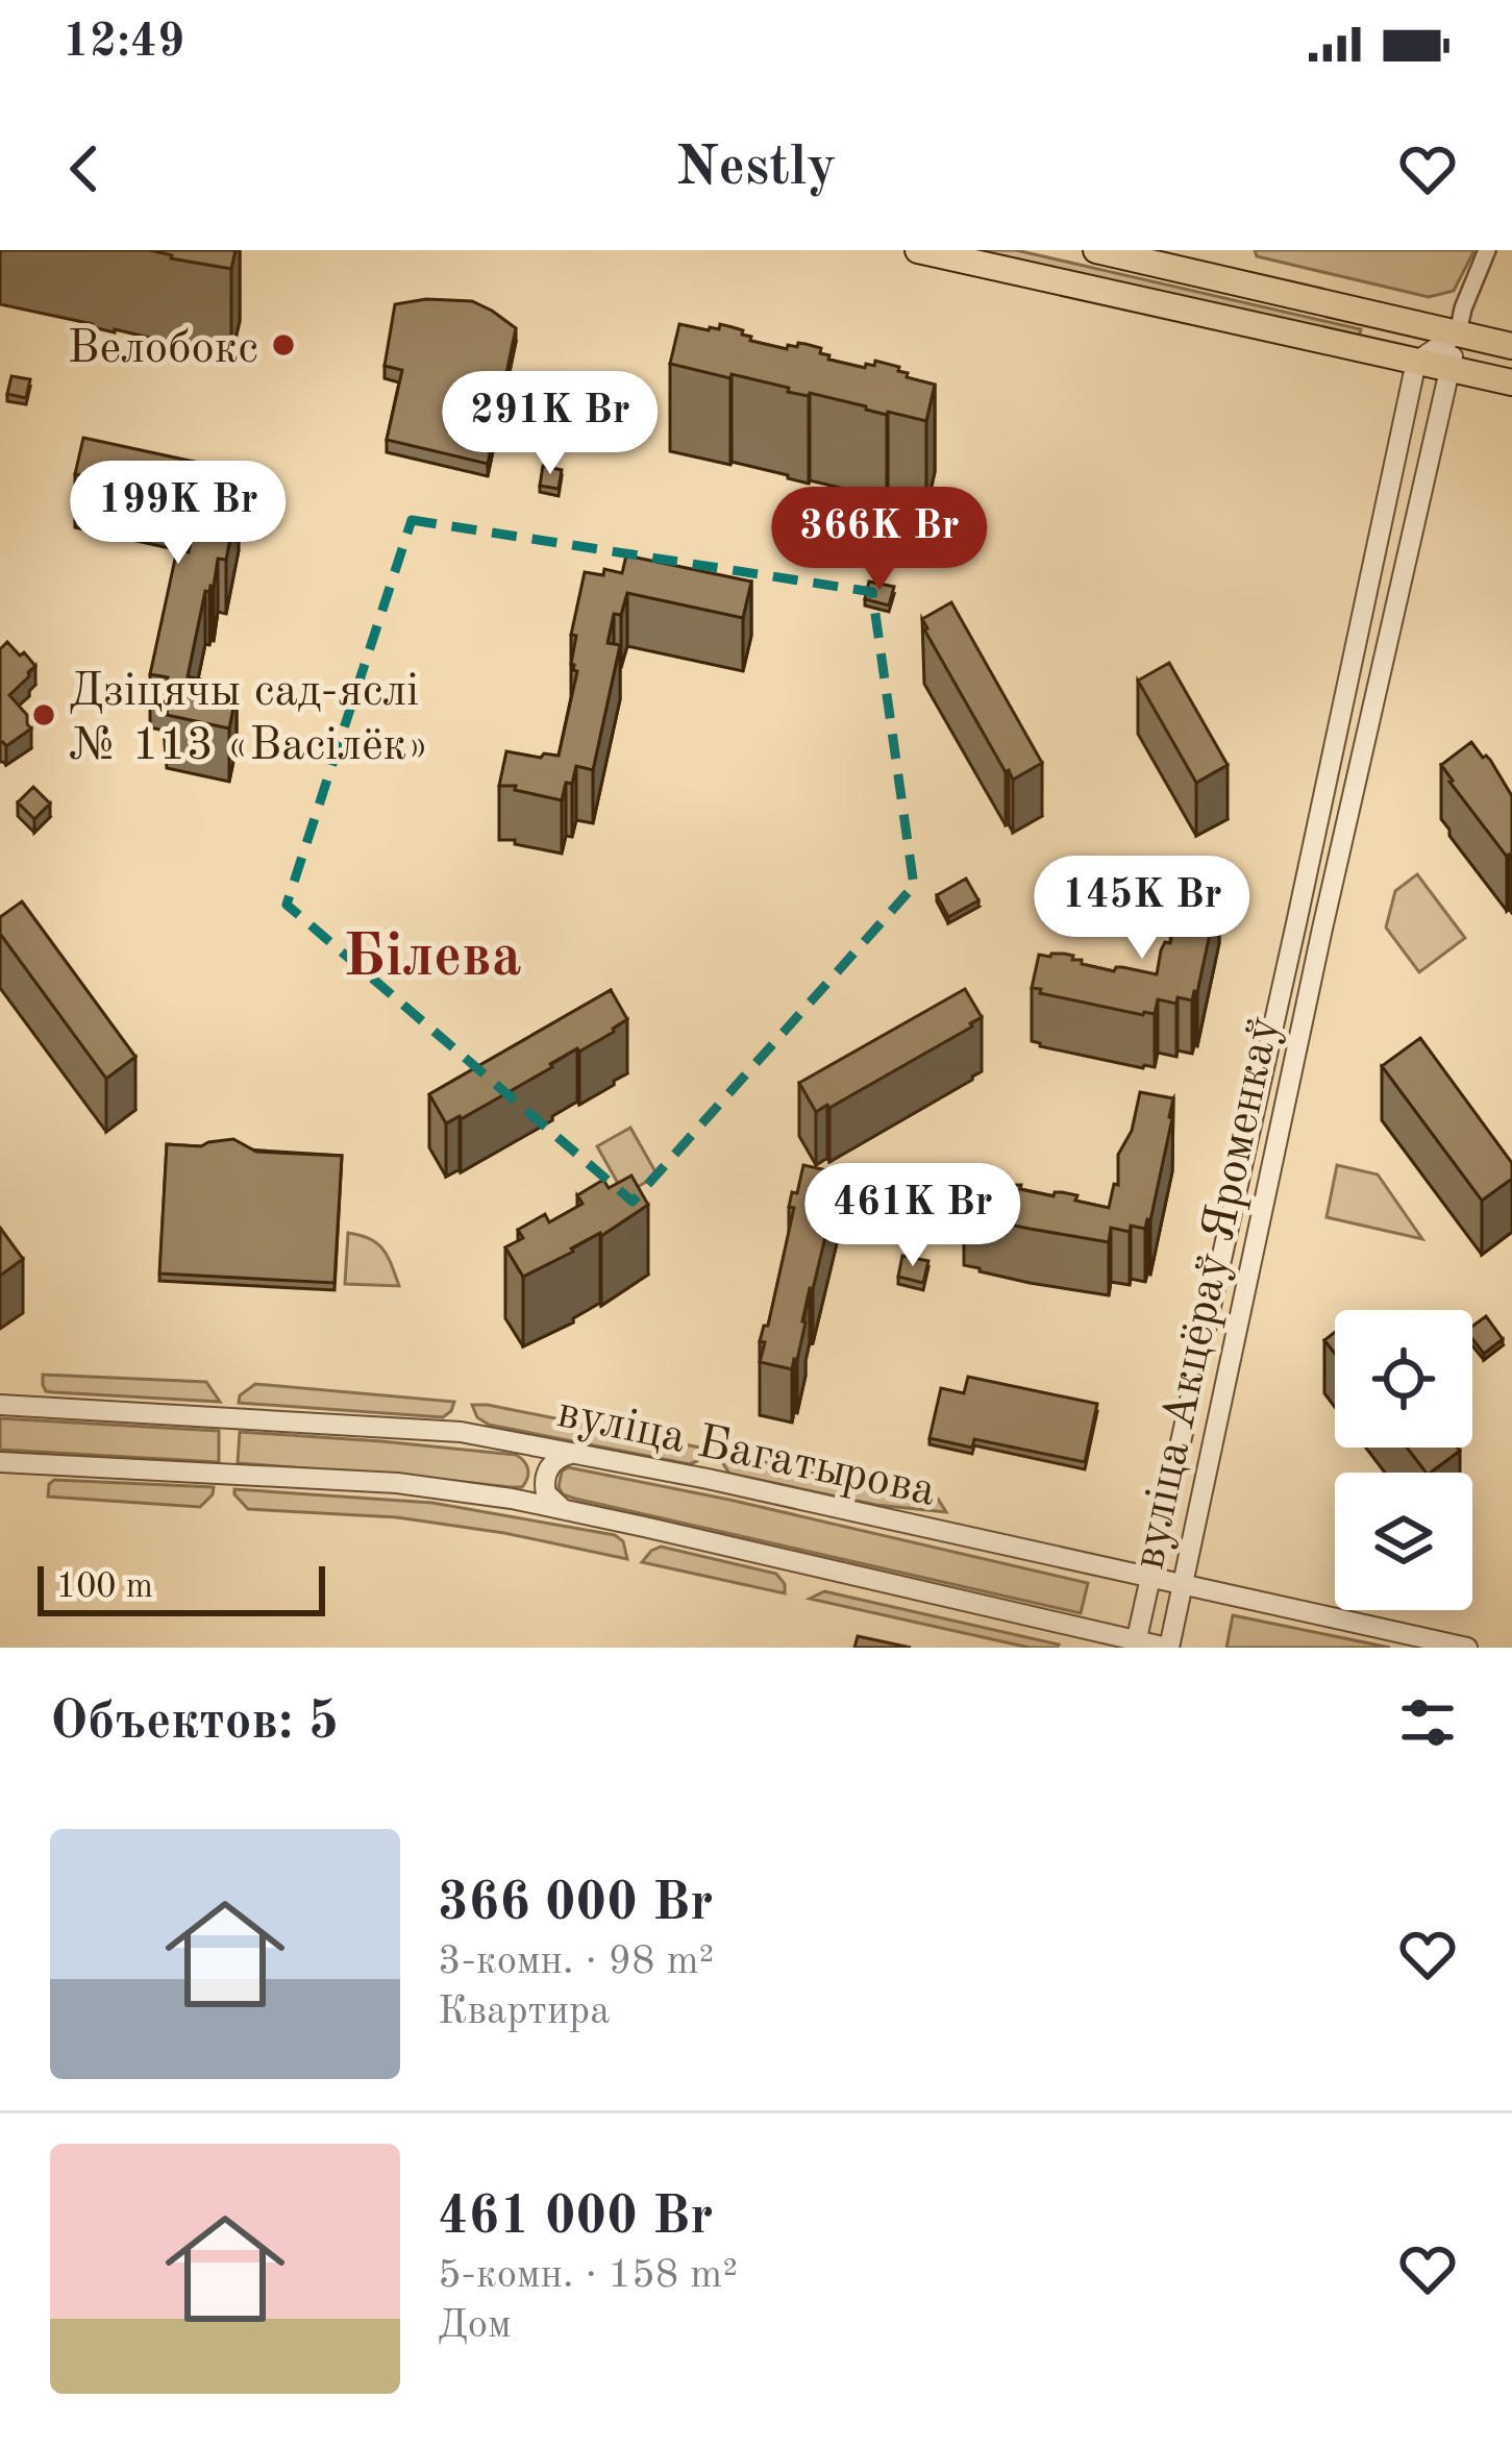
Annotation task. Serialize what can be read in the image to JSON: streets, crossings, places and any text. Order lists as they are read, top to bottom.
{
  "streets": {
    "street": ["вуліца Акцёраў Яроменкаў", "вуліца Багатырова"]
  },
  "crossings": [
    ["вуліца Акцёраў Яроменкаў", "вуліца Багатырова"]
  ],
  "districts": ["Білева"],
  "places": ["Велобокс", "Дзіцячы сад-яслі № 113 «Васілёк»"],
  "scale_bar": "100 m",
  "page": {
    "status": "12:49",
    "header": "Nestly",
    "price": [
      "291K Br",
      "199K Br",
      "366K Br",
      "145K Br",
      "461K Br"
    ],
    "scale": "100 m",
    "heading": "Объектов: 5",
    "list": [
      {
        "name": "366 000 Br",
        "note": "3-комн. · 98 m² · Квартира"
      },
      {
        "name": "461 000 Br",
        "note": "5-комн. · 158 m² · Дом"
      }
    ]
  }
}
